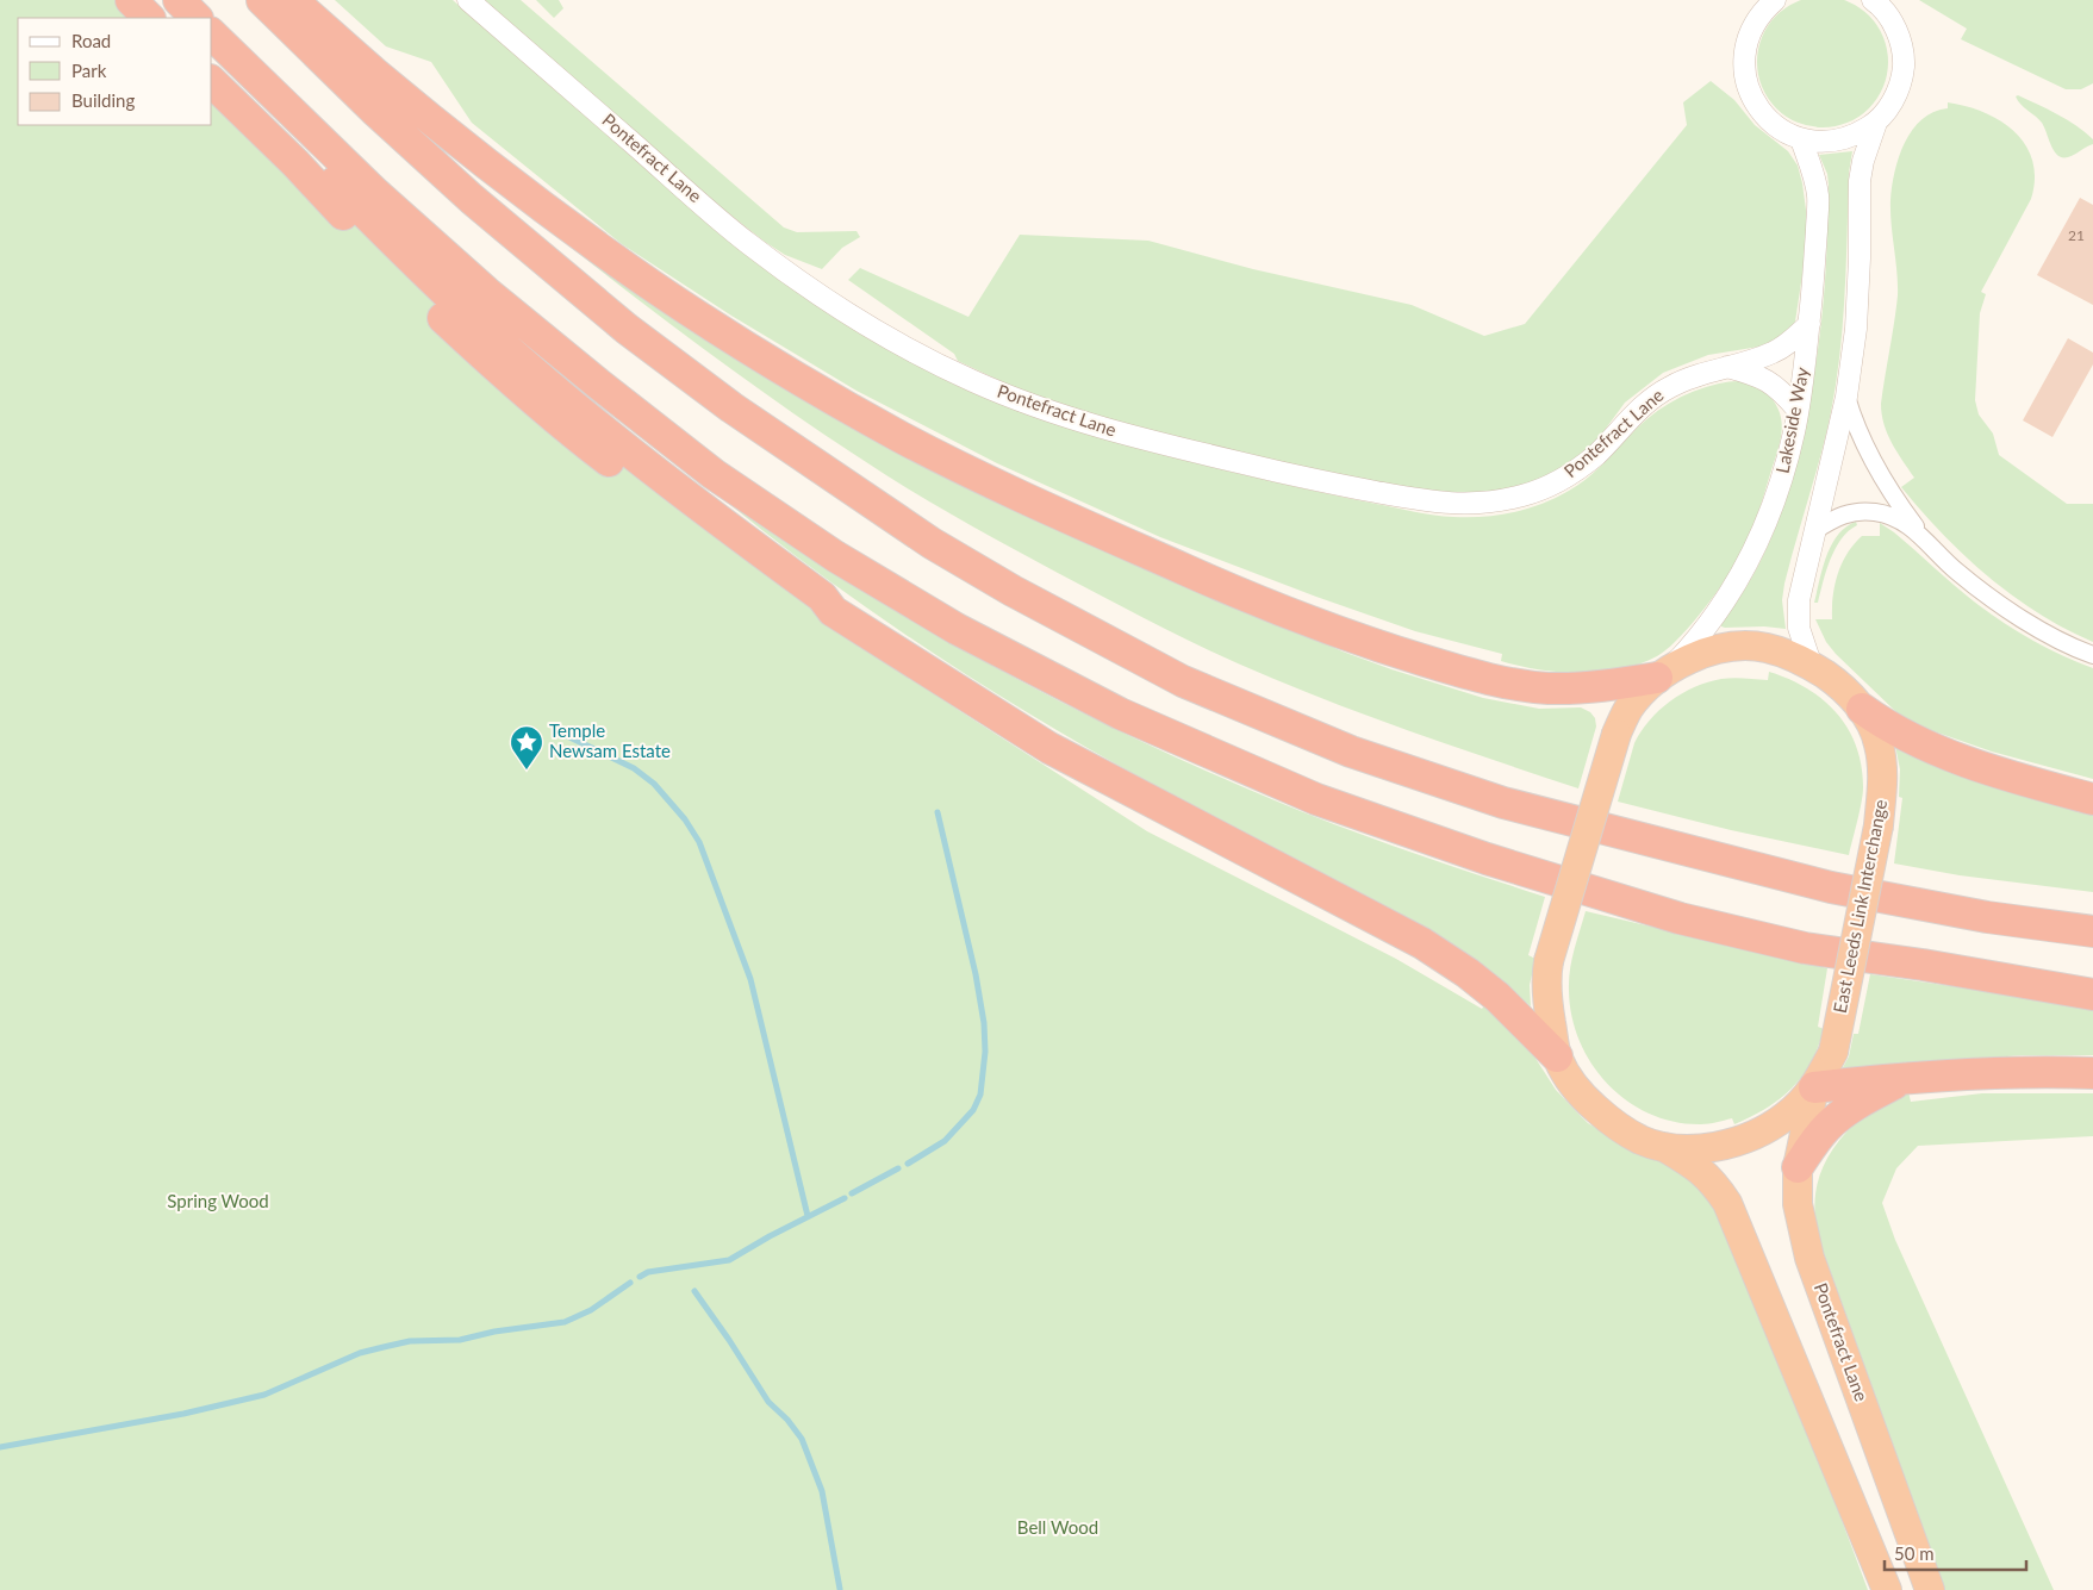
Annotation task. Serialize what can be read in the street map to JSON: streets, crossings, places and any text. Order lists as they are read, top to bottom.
{
  "streets": {
    "highway": ["Pontefract Lane", "East Leeds Link Interchange"],
    "street": ["Lakeside Way"]
  },
  "crossings": [
    ["Pontefract Lane", "Lakeside Way"],
    ["Pontefract Lane", "East Leeds Link Interchange"],
    ["Lakeside Way", "East Leeds Link Interchange"]
  ],
  "parks": ["Spring Wood", "Bell Wood"],
  "places": {
    "place": ["Temple Newsam Estate"]
  },
  "house_numbers": ["21"],
  "legend": ["Road", "Park", "Building"],
  "scale_bar": "50 m"
}
